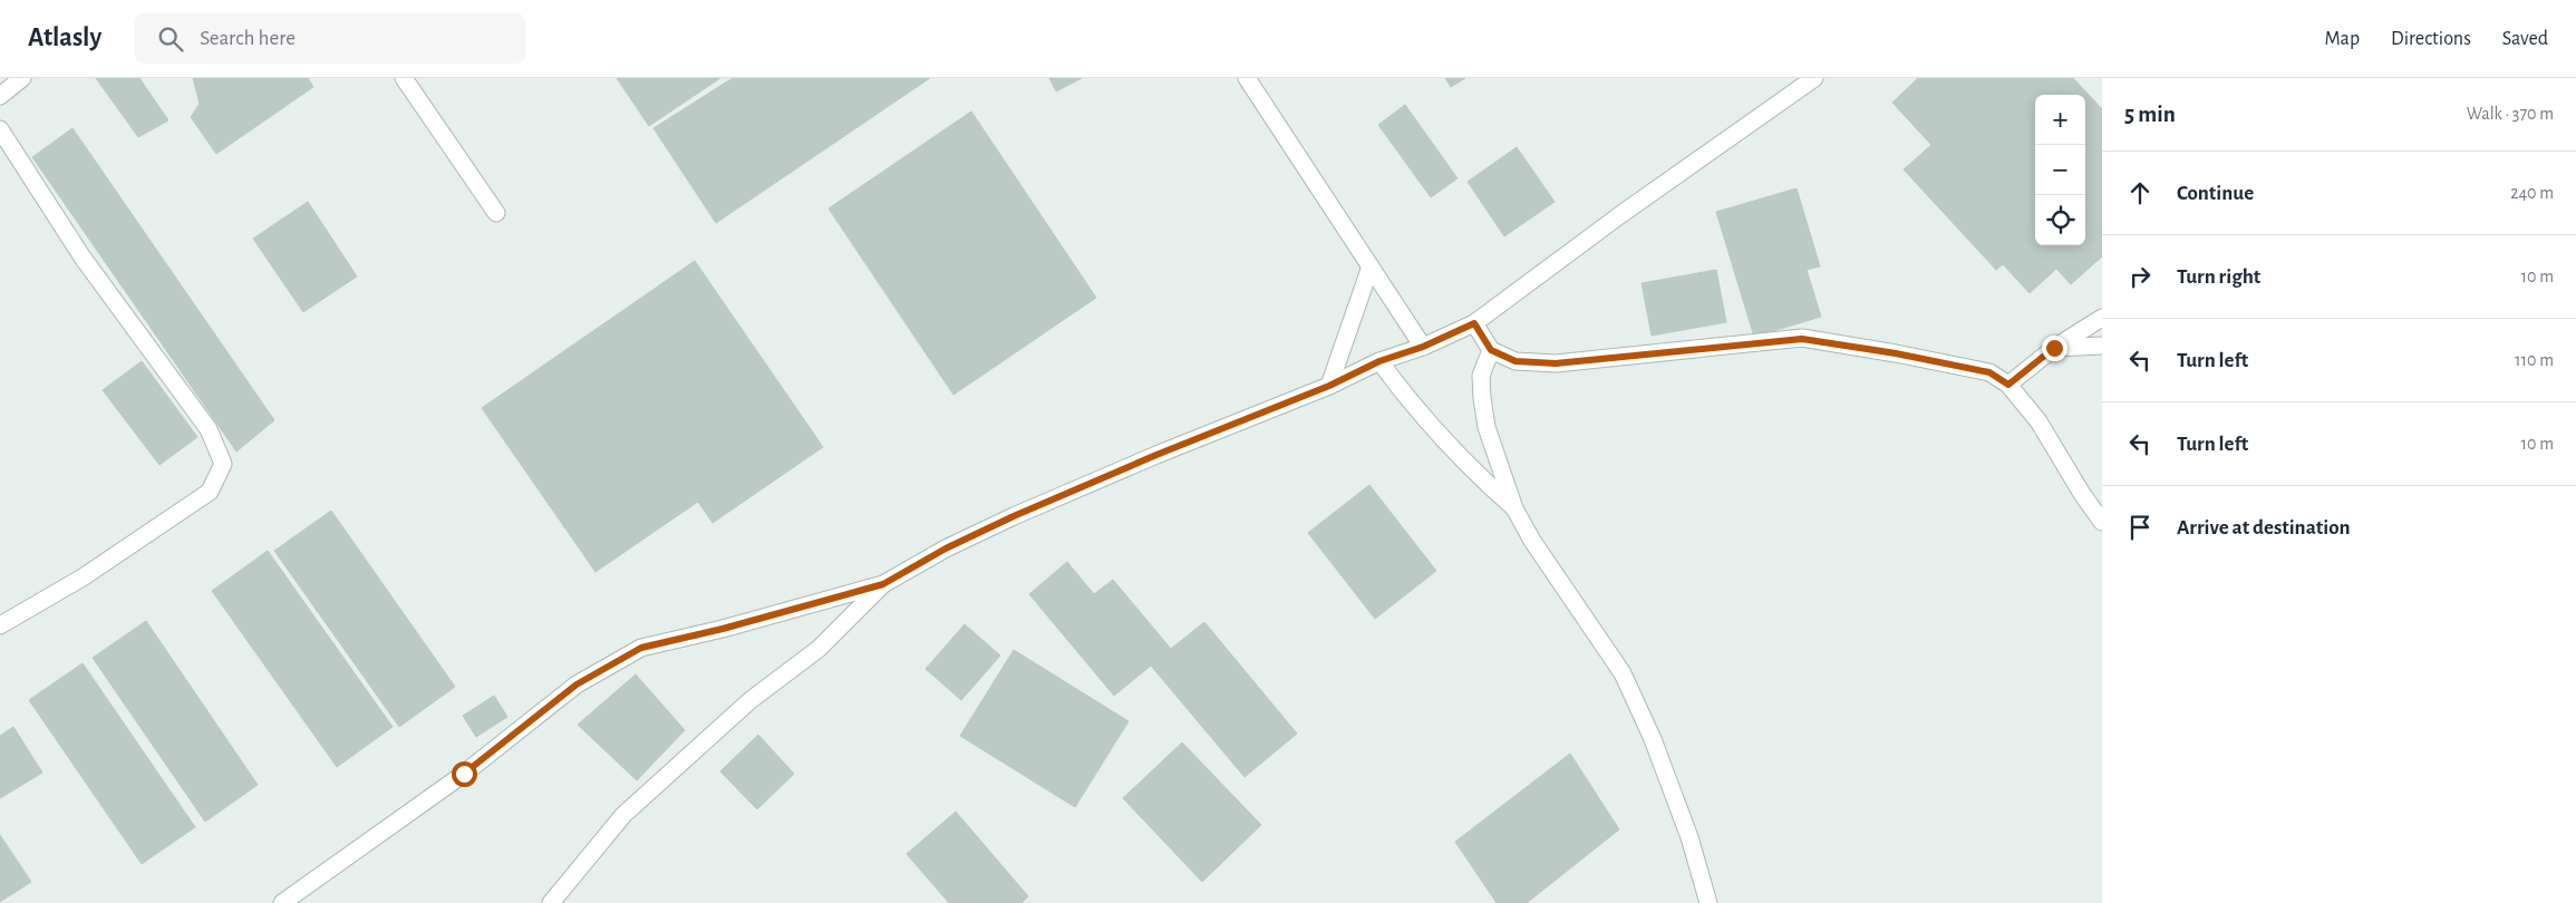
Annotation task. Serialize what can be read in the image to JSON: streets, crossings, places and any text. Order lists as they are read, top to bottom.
{
  "page": {
    "header": "Atlasly",
    "search": "Search here",
    "nav": ["Map", "Directions", "Saved"],
    "heading": ["5 min", "Walk · 370 m"],
    "map_buttons": ["+", "−"],
    "list": [
      ["Continue", "240 m"],
      ["Turn right", "10 m"],
      ["Turn left", "110 m"],
      ["Turn left", "10 m"],
      "Arrive at destination"
    ]
  }
}
